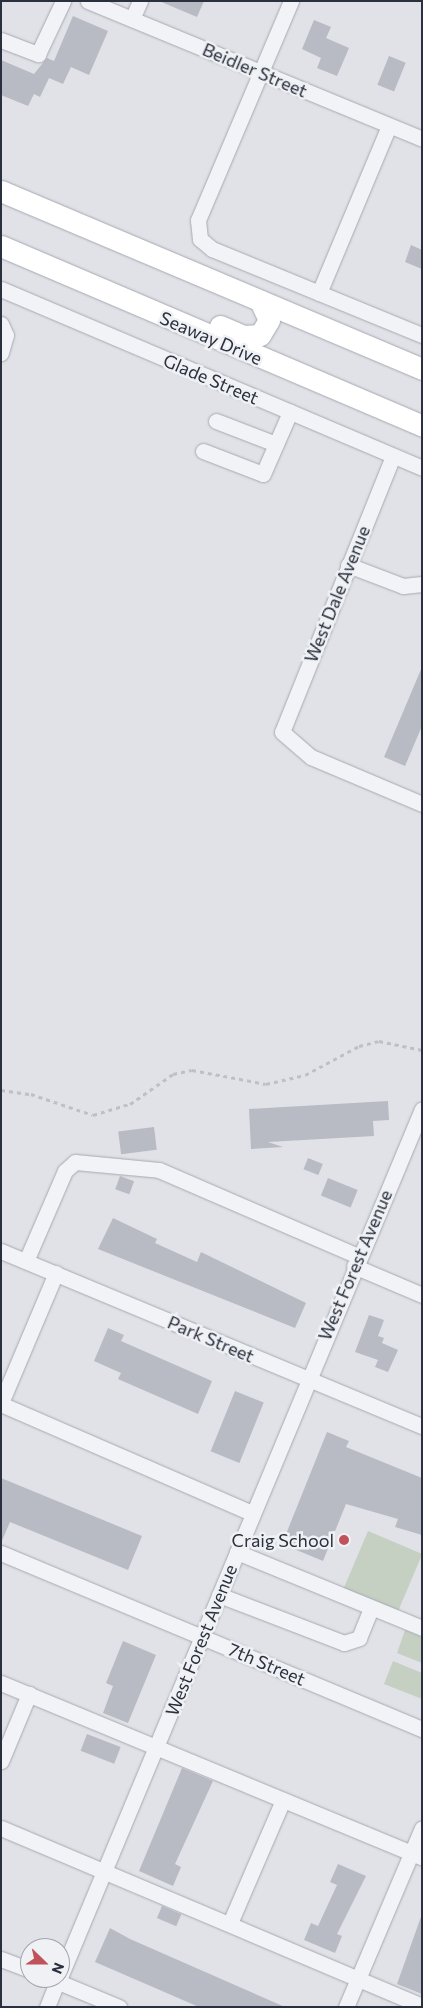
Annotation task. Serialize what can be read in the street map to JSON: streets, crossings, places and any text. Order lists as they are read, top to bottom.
{
  "streets": {
    "highway": ["Seaway Drive"],
    "street": [
      "Beidler Street",
      "Glade Street",
      "West Dale Avenue",
      "West Forest Avenue",
      "Park Street",
      "7th Street"
    ]
  },
  "crossings": [
    ["Glade Street", "West Dale Avenue"],
    ["West Forest Avenue", "Park Street"],
    ["West Forest Avenue", "7th Street"]
  ],
  "places": ["Craig School"],
  "north": "right"
}
